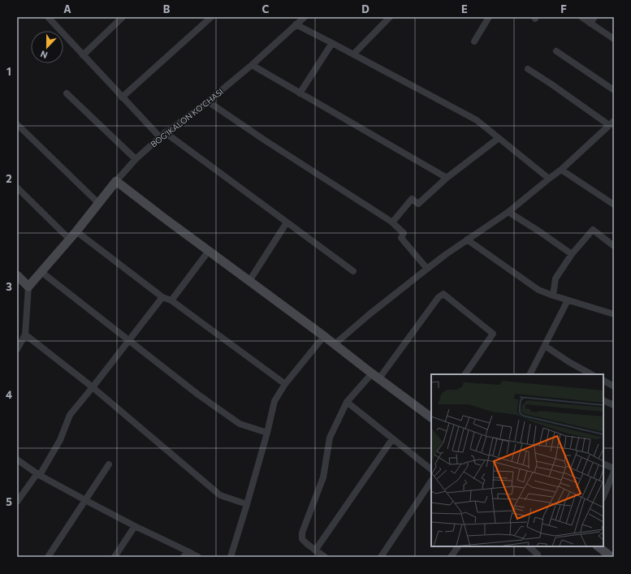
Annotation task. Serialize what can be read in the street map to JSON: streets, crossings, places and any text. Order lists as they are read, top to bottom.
{
  "streets": {
    "street": ["BOG'IKALON KO'CHASI"]
  },
  "north": "bottom",
  "grid": {
    "columns": [
      "A",
      "B",
      "C",
      "D",
      "E",
      "F"
    ],
    "rows": [
      "1",
      "2",
      "3",
      "4",
      "5"
    ]
  }
}
